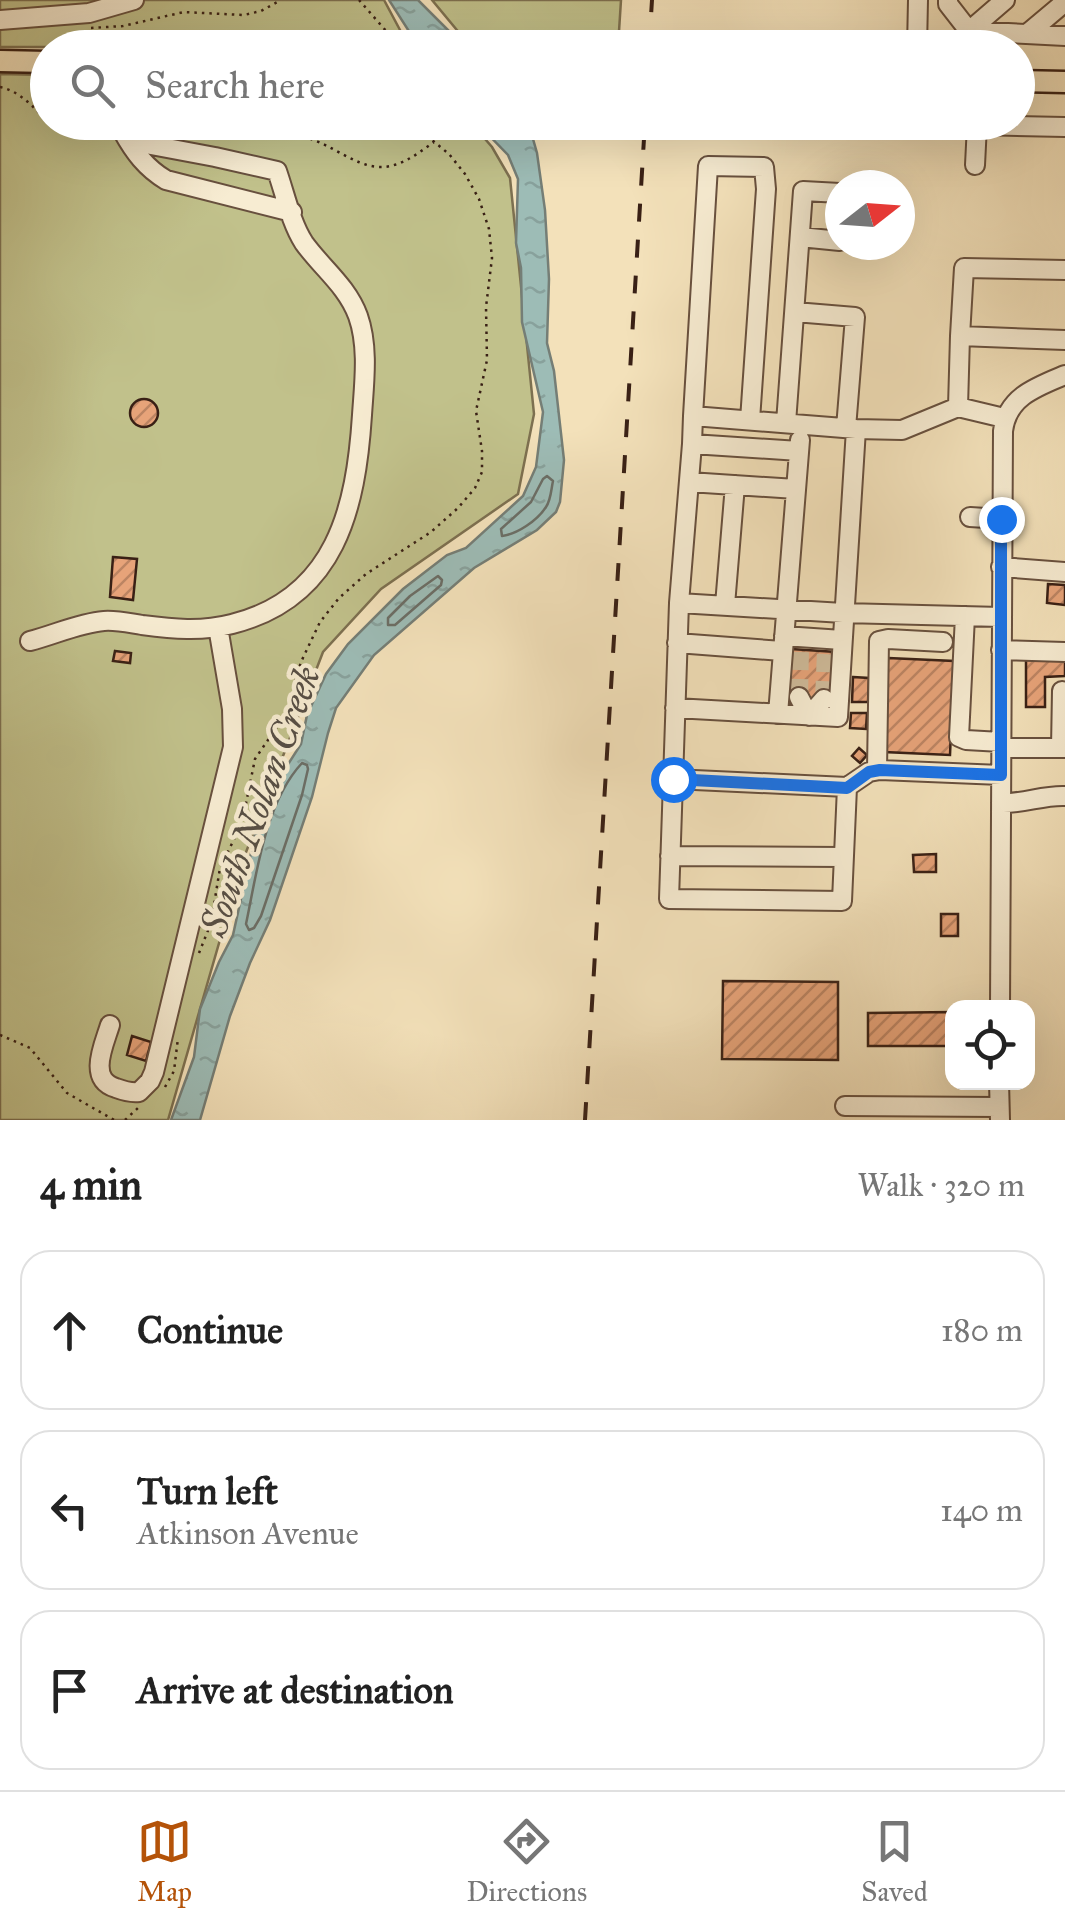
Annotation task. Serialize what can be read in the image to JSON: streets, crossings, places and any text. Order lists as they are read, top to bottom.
{
  "water": ["South Nolan Creek"],
  "north": "right",
  "page": {
    "search": "Search here",
    "heading": ["4 min", "Walk · 320 m"],
    "list": [
      ["Continue", "180 m"],
      ["Turn left", "Atkinson Avenue", "140 m"],
      "Arrive at destination"
    ],
    "nav": ["Map", "Directions", "Saved"]
  }
}
